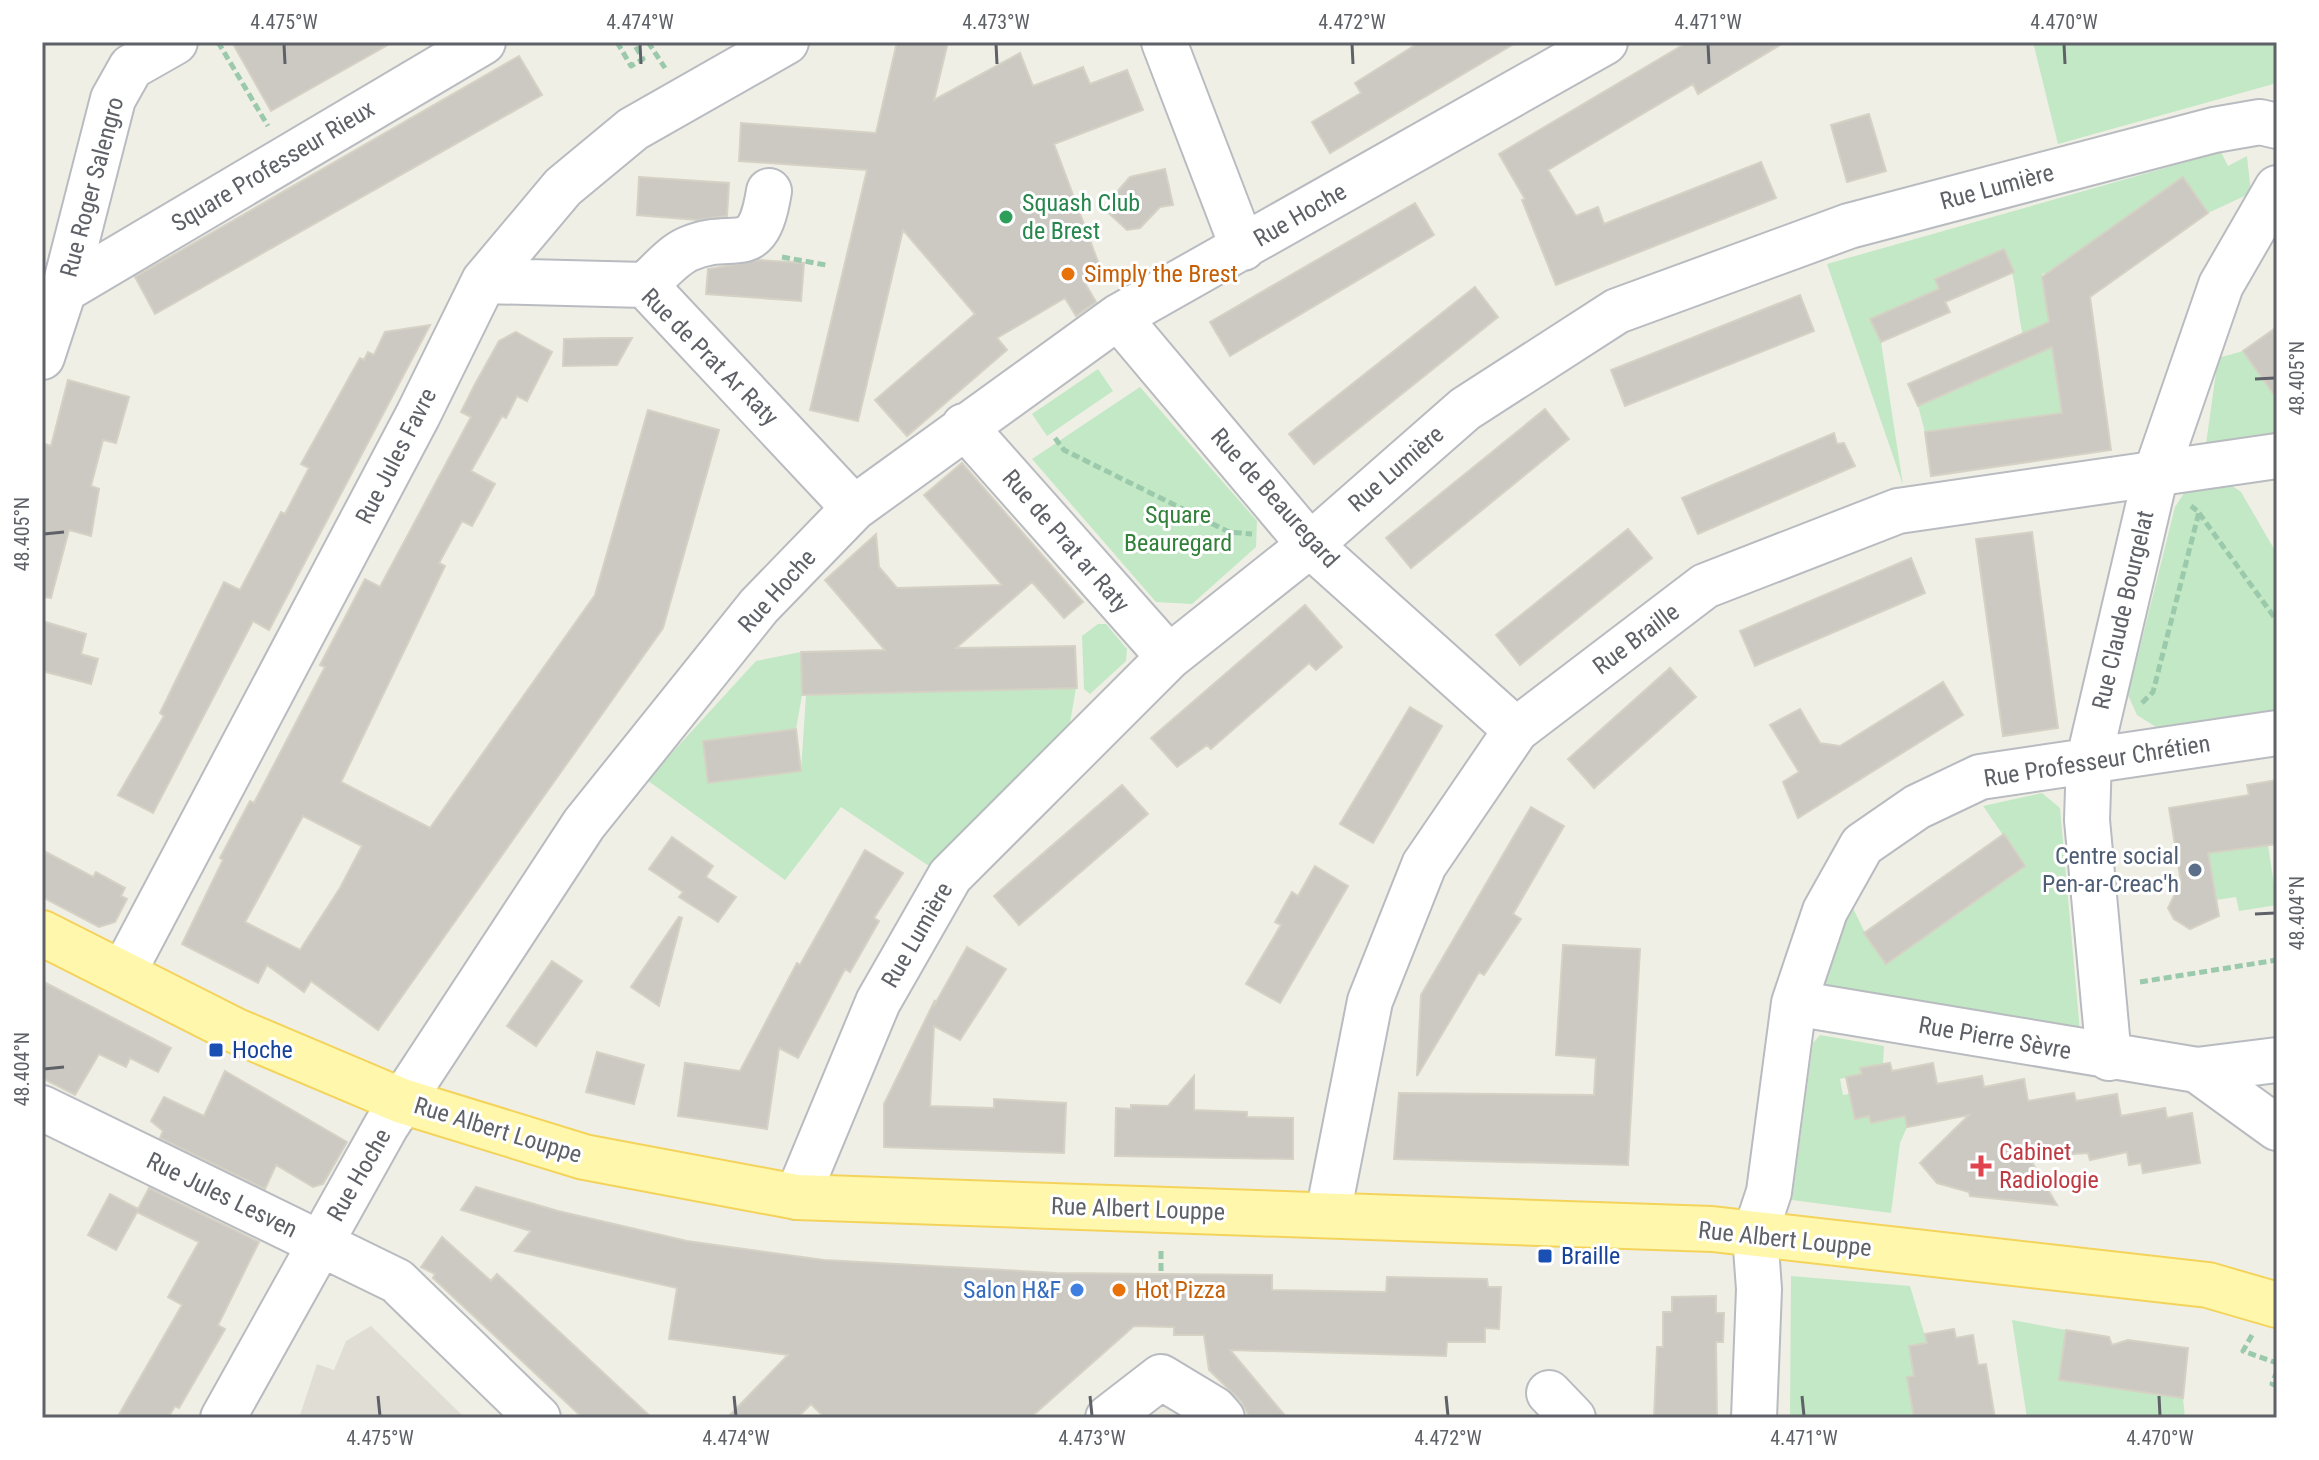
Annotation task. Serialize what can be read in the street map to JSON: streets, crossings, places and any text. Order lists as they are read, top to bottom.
{
  "streets": {
    "main road": ["Rue Albert Louppe"],
    "street": [
      "Square Professeur Rieux",
      "Rue Roger Salengro",
      "Rue Lumière",
      "Rue Hoche",
      "Rue de Prat Ar Raty",
      "Rue Jules Favre",
      "Rue de Beauregard",
      "Rue de Prat ar Raty",
      "Rue Claude Bourgelat",
      "Rue Braille",
      "Rue Professeur Chrétien",
      "Rue Pierre Sèvre",
      "Rue Jules Lesven"
    ]
  },
  "crossings": [
    ["Square Professeur Rieux", "Rue Roger Salengro"],
    ["Rue Lumière", "Rue de Beauregard"],
    ["Rue Lumière", "Rue de Prat ar Raty"],
    ["Rue Lumière", "Rue Albert Louppe"],
    ["Rue Hoche", "Rue de Prat Ar Raty"],
    ["Rue Hoche", "Rue de Beauregard"],
    ["Rue Hoche", "Rue de Prat ar Raty"],
    ["Rue Hoche", "Rue Albert Louppe"],
    ["Rue Hoche", "Rue Jules Lesven"],
    ["Rue de Prat Ar Raty", "Rue Jules Favre"],
    ["Rue Jules Favre", "Rue Albert Louppe"],
    ["Rue de Beauregard", "Rue Braille"],
    ["Rue Claude Bourgelat", "Rue Braille"],
    ["Rue Claude Bourgelat", "Rue Professeur Chrétien"],
    ["Rue Claude Bourgelat", "Rue Pierre Sèvre"],
    ["Rue Braille", "Rue Albert Louppe"],
    ["Rue Professeur Chrétien", "Rue Pierre Sèvre"],
    ["Rue Professeur Chrétien", "Rue Albert Louppe"]
  ],
  "parks": ["Square Beauregard"],
  "places": {
    "other": [
      "Squash Club de Brest",
      "Simply the Brest",
      "Centre social Pen-ar-Creac'h",
      "Salon H&F",
      "Hot Pizza"
    ],
    "transit": ["Hoche", "Braille"],
    "health": ["Cabinet Radiologie"]
  },
  "coordinates": [
    "4.475°W",
    "4.474°W",
    "4.473°W",
    "4.472°W",
    "4.471°W",
    "4.470°W",
    "48.405°N",
    "48.404°N"
  ]
}
